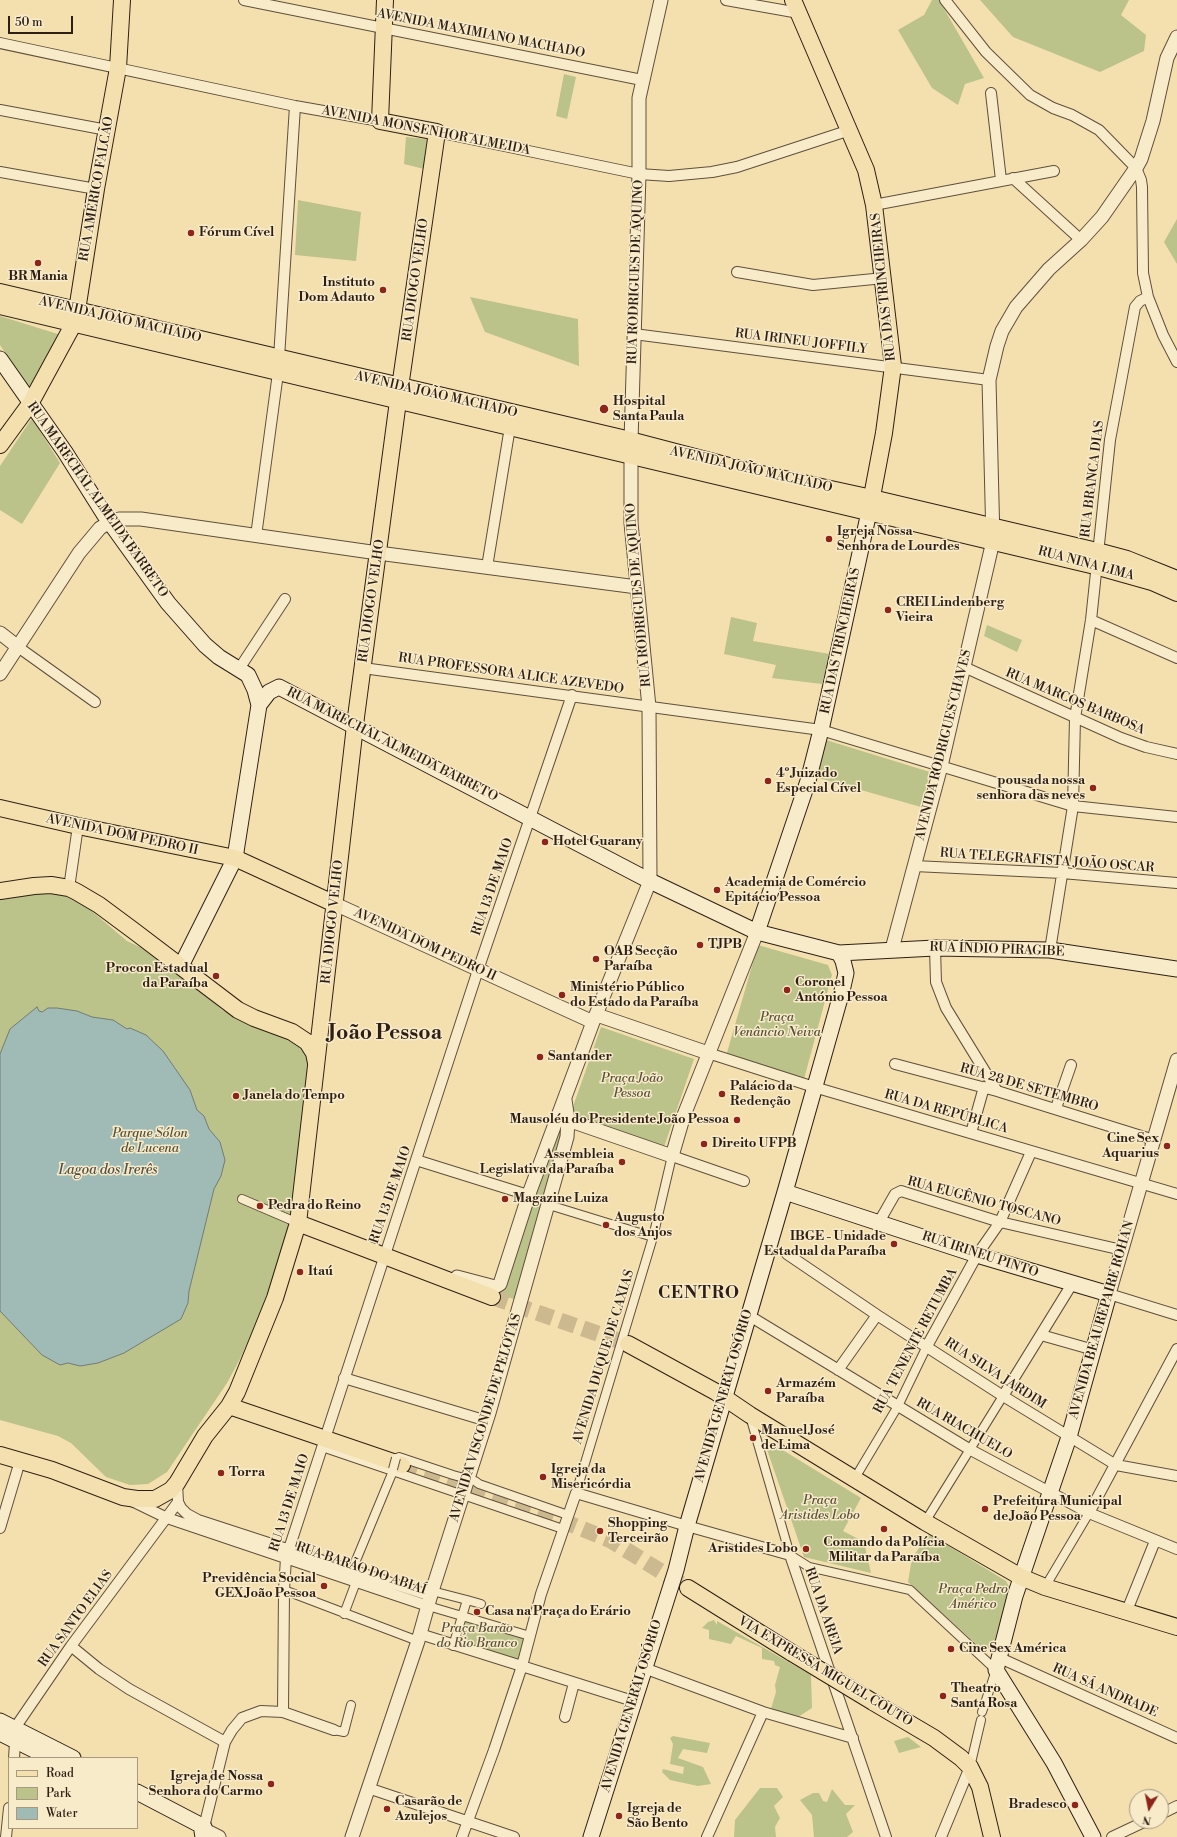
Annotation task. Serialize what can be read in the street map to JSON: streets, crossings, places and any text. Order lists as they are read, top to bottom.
{
  "streets": {
    "main road": [
      "AVENIDA MONSENHOR ALMEIDA",
      "RUA AMÉRICO FALCÃO",
      "RUA DIOGO VELHO",
      "RUA DAS TRINCHEIRAS",
      "AVENIDA JOÃO MACHADO",
      "RUA MARECHAL ALMEIDA BARRETO",
      "RUA NINA LIMA",
      "AVENIDA DOM PEDRO II",
      "RUA ÍNDIO PIRAGIBE",
      "RUA IRINEU PINTO",
      "AVENIDA BEAUREPAIRE ROHAN",
      "AVENIDA GENERAL OSÓRIO",
      "VIA EXPRESSA MIGUEL COUTO"
    ],
    "street": [
      "AVENIDA MAXIMIANO MACHADO",
      "RUA RODRIGUES DE AQUINO",
      "RUA IRINEU JOFFILY",
      "RUA BRANCA DIAS",
      "RUA PROFESSORA ALICE AZEVEDO",
      "RUA MARCOS BARBOSA",
      "AVENIDA RODRIGUES CHAVES",
      "RUA TELEGRAFISTA JOÃO OSCAR",
      "RUA 13 DE MAIO",
      "RUA 28 DE SETEMBRO",
      "RUA DA REPÚBLICA",
      "RUA EUGÊNIO TOSCANO",
      "RUA TENENTE RETUMBA",
      "AVENIDA DUQUE DE CAXIAS",
      "RUA SILVA JARDIM",
      "AVENIDA VISCONDE DE PELOTAS",
      "RUA RIACHUELO",
      "RUA BARÃO DO ABIAÍ",
      "RUA DA AREIA",
      "RUA SANTO ELIAS",
      "RUA SÁ ANDRADE"
    ]
  },
  "crossings": [
    ["AVENIDA MAXIMIANO MACHADO", "RUA RODRIGUES DE AQUINO"],
    ["AVENIDA MONSENHOR ALMEIDA", "RUA AMÉRICO FALCÃO"],
    ["AVENIDA MONSENHOR ALMEIDA", "RUA RODRIGUES DE AQUINO"],
    ["AVENIDA MONSENHOR ALMEIDA", "RUA DIOGO VELHO"],
    ["AVENIDA MONSENHOR ALMEIDA", "RUA DAS TRINCHEIRAS"],
    ["RUA AMÉRICO FALCÃO", "AVENIDA JOÃO MACHADO"],
    ["RUA AMÉRICO FALCÃO", "RUA MARECHAL ALMEIDA BARRETO"],
    ["RUA RODRIGUES DE AQUINO", "AVENIDA JOÃO MACHADO"],
    ["RUA RODRIGUES DE AQUINO", "RUA IRINEU JOFFILY"],
    ["RUA RODRIGUES DE AQUINO", "RUA MARECHAL ALMEIDA BARRETO"],
    ["RUA RODRIGUES DE AQUINO", "RUA PROFESSORA ALICE AZEVEDO"],
    ["RUA RODRIGUES DE AQUINO", "AVENIDA DOM PEDRO II"],
    ["RUA DIOGO VELHO", "AVENIDA JOÃO MACHADO"],
    ["RUA DIOGO VELHO", "RUA MARECHAL ALMEIDA BARRETO"],
    ["RUA DIOGO VELHO", "RUA PROFESSORA ALICE AZEVEDO"],
    ["RUA DIOGO VELHO", "AVENIDA DOM PEDRO II"],
    ["RUA DAS TRINCHEIRAS", "AVENIDA JOÃO MACHADO"],
    ["RUA DAS TRINCHEIRAS", "RUA IRINEU JOFFILY"],
    ["RUA DAS TRINCHEIRAS", "RUA MARECHAL ALMEIDA BARRETO"],
    ["RUA DAS TRINCHEIRAS", "RUA PROFESSORA ALICE AZEVEDO"],
    ["AVENIDA JOÃO MACHADO", "RUA NINA LIMA"],
    ["AVENIDA JOÃO MACHADO", "AVENIDA RODRIGUES CHAVES"],
    ["RUA IRINEU JOFFILY", "AVENIDA RODRIGUES CHAVES"],
    ["RUA BRANCA DIAS", "RUA NINA LIMA"],
    ["RUA BRANCA DIAS", "RUA PROFESSORA ALICE AZEVEDO"],
    ["RUA BRANCA DIAS", "RUA MARCOS BARBOSA"],
    ["RUA BRANCA DIAS", "RUA TELEGRAFISTA JOÃO OSCAR"],
    ["RUA BRANCA DIAS", "RUA ÍNDIO PIRAGIBE"],
    ["RUA MARECHAL ALMEIDA BARRETO", "RUA 13 DE MAIO"],
    ["RUA MARECHAL ALMEIDA BARRETO", "RUA ÍNDIO PIRAGIBE"],
    ["RUA MARECHAL ALMEIDA BARRETO", "AVENIDA GENERAL OSÓRIO"],
    ["RUA NINA LIMA", "AVENIDA RODRIGUES CHAVES"],
    ["RUA PROFESSORA ALICE AZEVEDO", "AVENIDA RODRIGUES CHAVES"],
    ["RUA PROFESSORA ALICE AZEVEDO", "RUA 13 DE MAIO"],
    ["RUA MARCOS BARBOSA", "AVENIDA RODRIGUES CHAVES"],
    ["AVENIDA RODRIGUES CHAVES", "RUA TELEGRAFISTA JOÃO OSCAR"],
    ["AVENIDA RODRIGUES CHAVES", "RUA ÍNDIO PIRAGIBE"],
    ["AVENIDA DOM PEDRO II", "RUA 13 DE MAIO"],
    ["RUA 13 DE MAIO", "RUA BARÃO DO ABIAÍ"],
    ["RUA ÍNDIO PIRAGIBE", "AVENIDA GENERAL OSÓRIO"],
    ["RUA 28 DE SETEMBRO", "AVENIDA BEAUREPAIRE ROHAN"],
    ["RUA DA REPÚBLICA", "AVENIDA BEAUREPAIRE ROHAN"],
    ["RUA DA REPÚBLICA", "RUA TENENTE RETUMBA"],
    ["RUA DA REPÚBLICA", "AVENIDA GENERAL OSÓRIO"],
    ["RUA EUGÊNIO TOSCANO", "RUA IRINEU PINTO"],
    ["RUA EUGÊNIO TOSCANO", "AVENIDA BEAUREPAIRE ROHAN"],
    ["RUA EUGÊNIO TOSCANO", "RUA TENENTE RETUMBA"],
    ["RUA IRINEU PINTO", "AVENIDA BEAUREPAIRE ROHAN"],
    ["RUA IRINEU PINTO", "RUA TENENTE RETUMBA"],
    ["RUA IRINEU PINTO", "AVENIDA GENERAL OSÓRIO"],
    ["AVENIDA BEAUREPAIRE ROHAN", "RUA SILVA JARDIM"],
    ["AVENIDA BEAUREPAIRE ROHAN", "RUA RIACHUELO"],
    ["RUA TENENTE RETUMBA", "RUA SILVA JARDIM"],
    ["RUA TENENTE RETUMBA", "RUA RIACHUELO"],
    ["AVENIDA GENERAL OSÓRIO", "RUA RIACHUELO"],
    ["AVENIDA VISCONDE DE PELOTAS", "RUA BARÃO DO ABIAÍ"]
  ],
  "districts": ["João Pessoa", "CENTRO"],
  "water": ["Lagoa dos Irerês"],
  "parks": [
    "Praça Venâncio Neiva",
    "Praça João Pessoa",
    "Parque Sólon de Lucena",
    "Praça Aristides Lobo",
    "Praça Pedro Américo",
    "Praça Barão do Rio Branco"
  ],
  "places": [
    "Fórum Cível",
    "BR Mania",
    "Instituto Dom Adauto",
    "Hospital Santa Paula",
    "Igreja Nossa Senhora de Lourdes",
    "CREI Lindenberg Vieira",
    "4º Juizado Especial Cível",
    "pousada nossa senhora das neves",
    "Hotel Guarany",
    "Academia de Comércio Epitácio Pessoa",
    "TJPB",
    "OAB Secção Paraíba",
    "Procon Estadual da Paraíba",
    "Coronel António Pessoa",
    "Ministério Público do Estado da Paraíba",
    "Santander",
    "Palácio da Redenção",
    "Janela do Tempo",
    "Mausoléu do Presidente João Pessoa",
    "Direito UFPB",
    "Cine Sex Aquarius",
    "Assembleia Legislativa da Paraíba",
    "Magazine Luiza",
    "Pedra do Reino",
    "Augusto dos Anjos",
    "IBGE - Unidade Estadual da Paraíba",
    "Itaú",
    "Armazém Paraíba",
    "Manuel José de Lima",
    "Torra",
    "Igreja da Misericórdia",
    "Prefeitura Municipal de João Pessoa",
    "Comando da Polícia Militar da Paraíba",
    "Shopping Terceirão",
    "Aristides Lobo",
    "Previdência Social GEX João Pessoa",
    "Casa na Praça do Erário",
    "Cine Sex América",
    "Theatro Santa Rosa",
    "Igreja de Nossa Senhora do Carmo",
    "Bradesco",
    "Casarão de Azulejos",
    "Igreja de São Bento"
  ],
  "legend": ["Road", "Park", "Water"],
  "scale_bar": "50 m",
  "north": "bottom"
}
